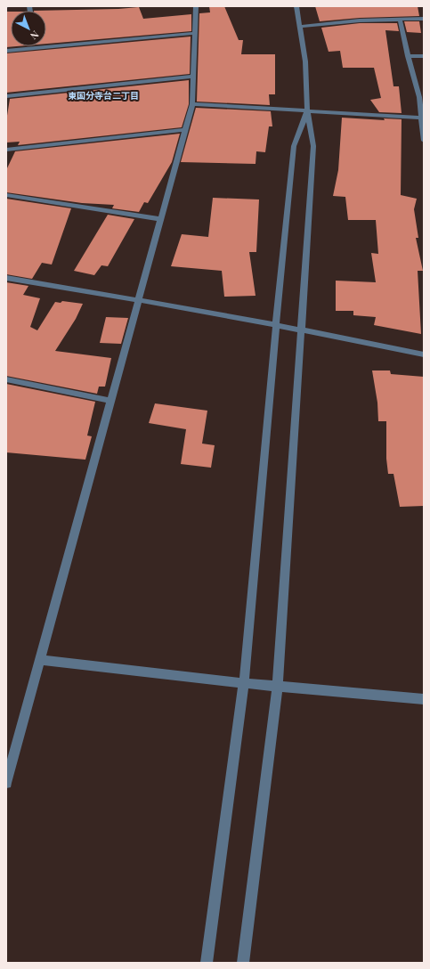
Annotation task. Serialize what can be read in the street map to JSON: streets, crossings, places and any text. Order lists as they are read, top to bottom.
{
  "districts": ["東国分寺台二丁目"],
  "north": "bottom right"
}
